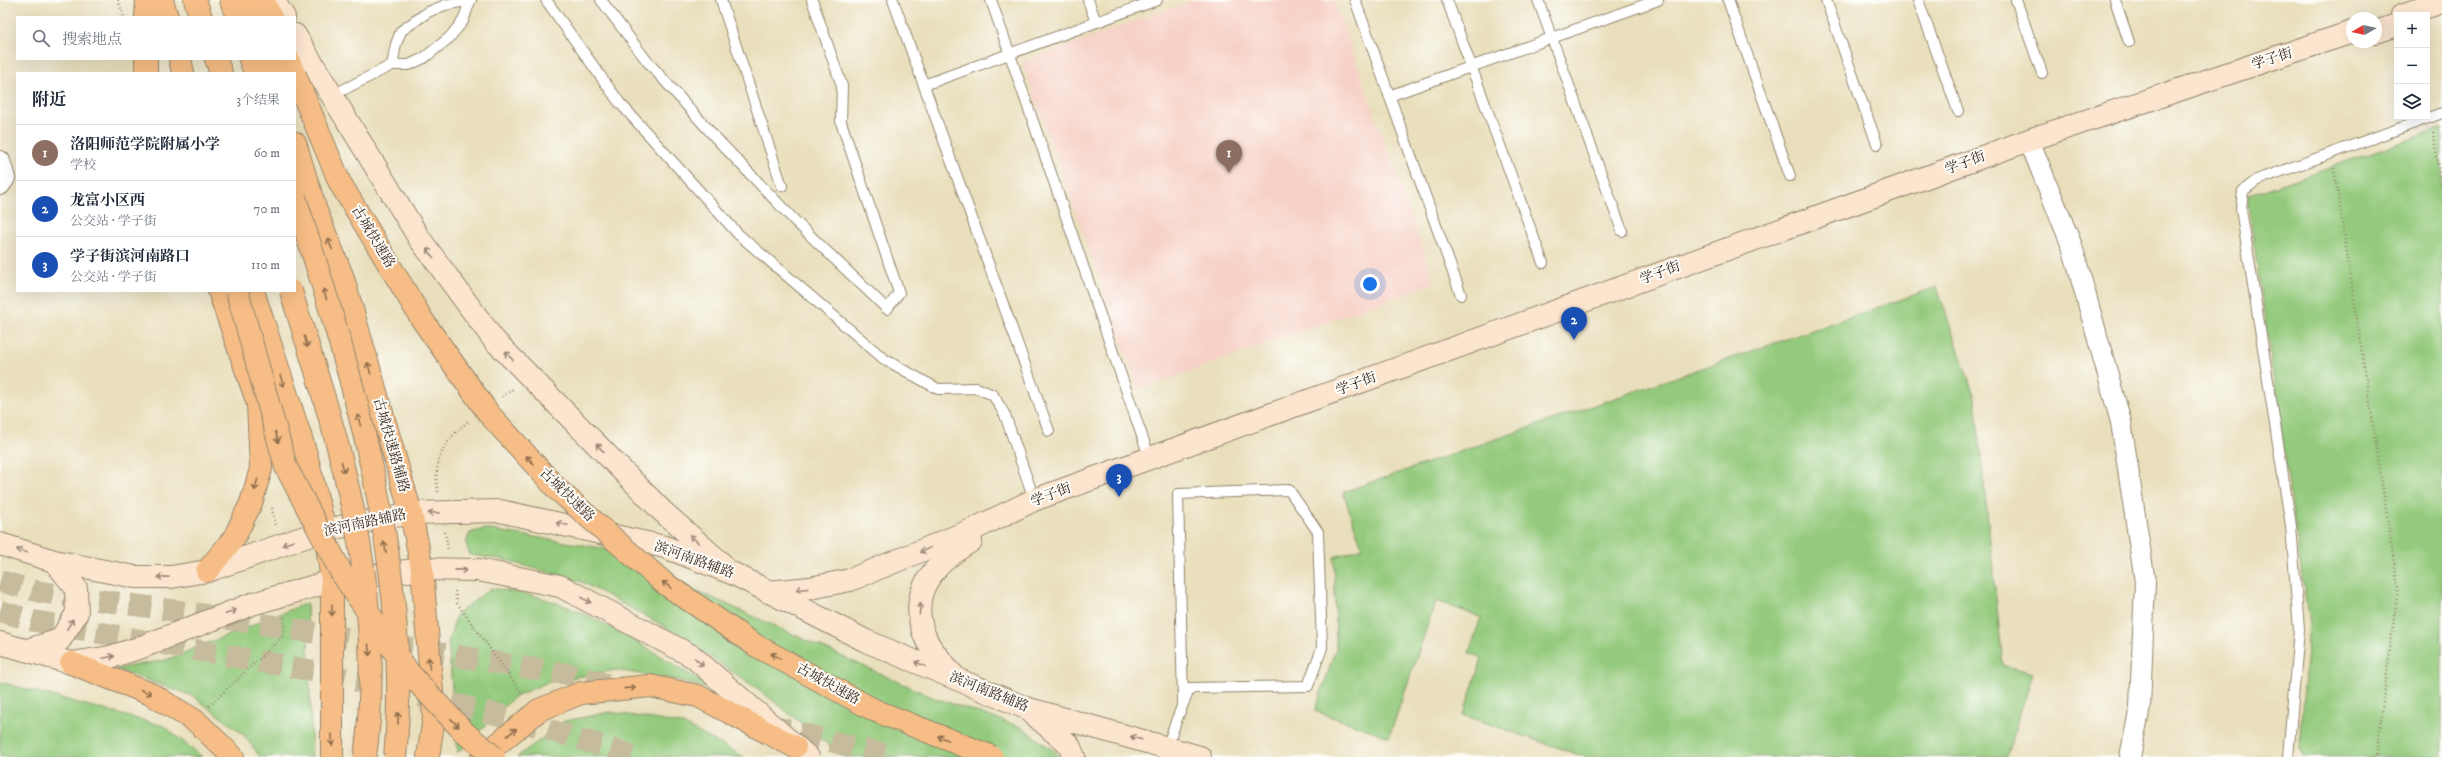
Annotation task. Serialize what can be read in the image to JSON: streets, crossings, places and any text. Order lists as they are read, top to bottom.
{
  "streets": {
    "main road": [
      "学子街",
      "古城快速路",
      "古城快速路辅路",
      "滨河南路辅路"
    ]
  },
  "crossings": [
    ["古城快速路辅路", "滨河南路辅路"]
  ],
  "north": "left",
  "page": {
    "map_buttons": ["+", "−"],
    "search": "搜索地点",
    "heading": ["附近", "3个结果"],
    "list": [
      {
        "mark": "1",
        "name": "洛阳师范学院附属小学",
        "note": "学校",
        "value": "60 m"
      },
      {
        "mark": "2",
        "name": "龙富小区西",
        "note": "公交站 · 学子街",
        "value": "70 m"
      },
      {
        "mark": "3",
        "name": "学子街滨河南路口",
        "note": "公交站 · 学子街",
        "value": "110 m"
      }
    ],
    "pins": ["1", "2", "3"]
  }
}
